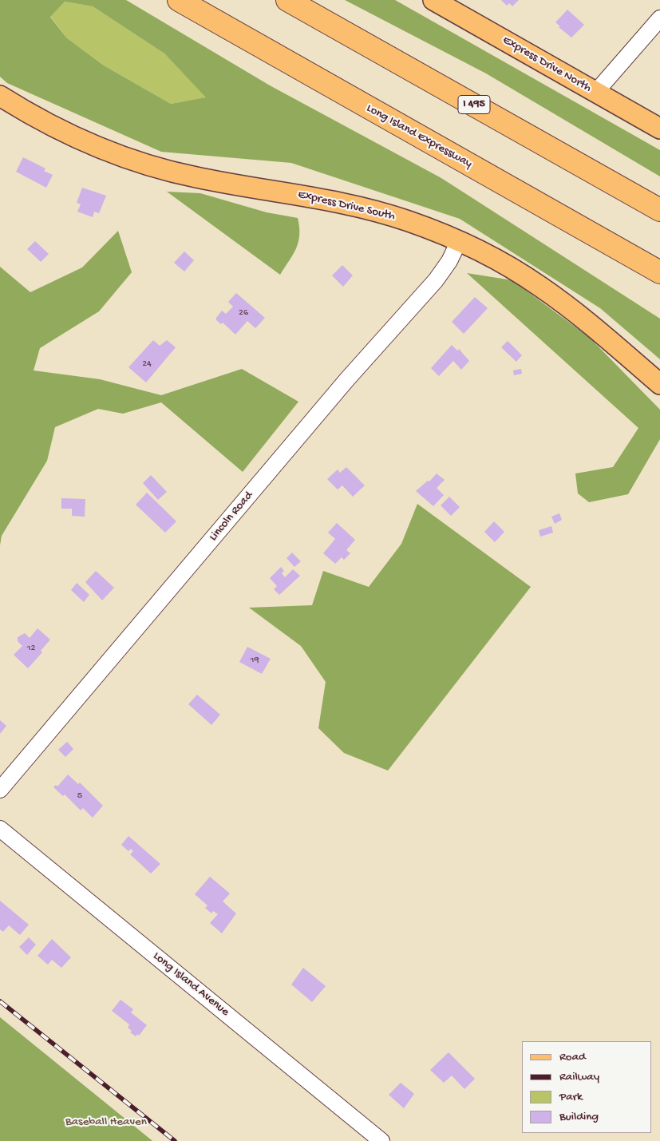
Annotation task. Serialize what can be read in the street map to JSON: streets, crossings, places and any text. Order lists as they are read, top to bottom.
{
  "streets": {
    "highway": ["I 495", "Long Island Expressway"],
    "main road": ["Express Drive North", "Express Drive South"],
    "street": ["Lincoln Road", "Long Island Avenue"]
  },
  "crossings": [
    ["Express Drive South", "Lincoln Road"]
  ],
  "parks": ["Baseball Heaven"],
  "house_numbers": [
    "26",
    "24",
    "12",
    "19",
    "5"
  ],
  "legend": [
    "Road",
    "Railway",
    "Park",
    "Building"
  ]
}
